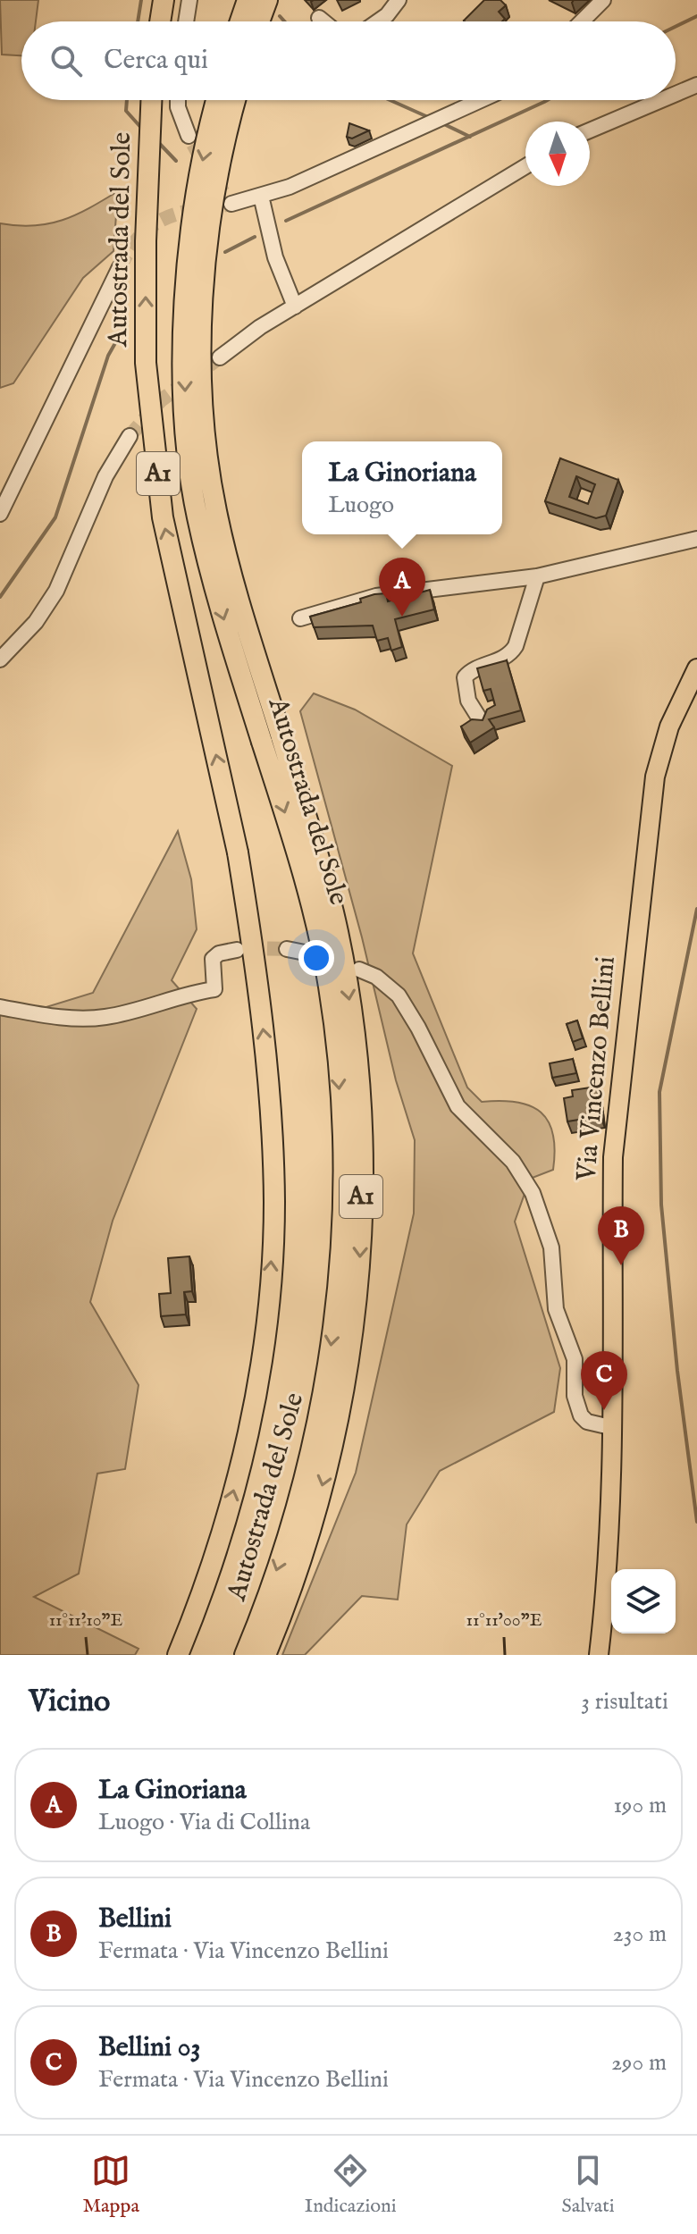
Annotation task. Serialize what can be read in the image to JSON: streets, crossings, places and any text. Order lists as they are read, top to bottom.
{
  "streets": {
    "highway": ["Autostrada del Sole", "A1"],
    "main road": ["Via Vincenzo Bellini"]
  },
  "north": "bottom",
  "page": {
    "search": "Cerca qui",
    "popup": ["La Ginoriana", "Luogo"],
    "pins": ["A", "B", "C"],
    "heading": ["Vicino", "3 risultati"],
    "list": [
      {
        "mark": "A",
        "name": "La Ginoriana",
        "note": "Luogo · Via di Collina",
        "value": "190 m"
      },
      {
        "mark": "B",
        "name": "Bellini",
        "note": "Fermata · Via Vincenzo Bellini",
        "value": "230 m"
      },
      {
        "mark": "C",
        "name": "Bellini 03",
        "note": "Fermata · Via Vincenzo Bellini",
        "value": "290 m"
      }
    ],
    "nav": ["Mappa", "Indicazioni", "Salvati"]
  },
  "coordinates": ["11°11'10\"E", "11°11'00\"E"]
}
